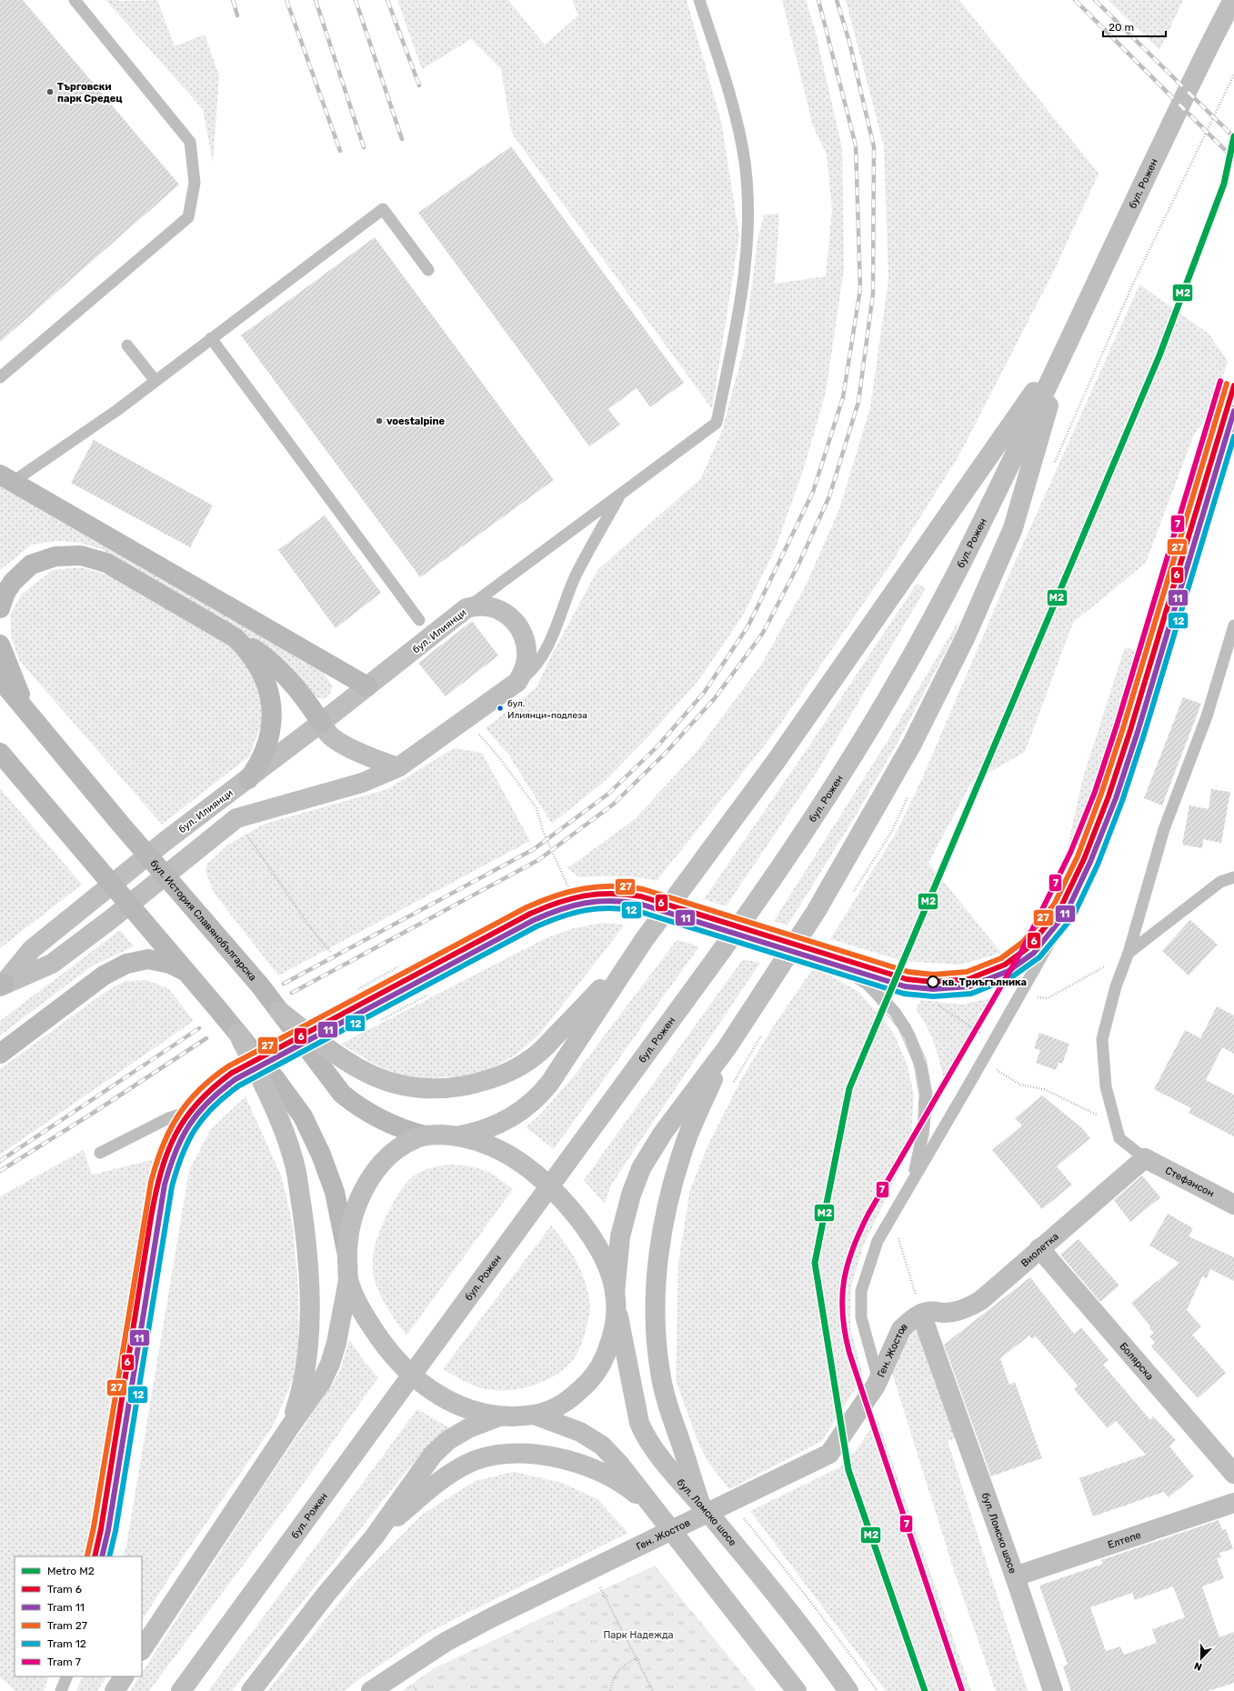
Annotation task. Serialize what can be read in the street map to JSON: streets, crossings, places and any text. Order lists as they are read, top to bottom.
{
  "streets": {
    "main road": [
      "бул. Рожен",
      "бул. Илиянци",
      "бул. История Славянобългарска",
      "Стефансон",
      "Виолетка",
      "Ген. Жостов",
      "Болярска",
      "бул. Ломско шосе",
      "Елтепе"
    ]
  },
  "crossings": [
    ["бул. Рожен", "бул. Ломско шосе"],
    ["Стефансон", "Виолетка"],
    ["Виолетка", "Ген. Жостов"],
    ["Виолетка", "Болярска"],
    ["Виолетка", "бул. Ломско шосе"],
    ["Ген. Жостов", "бул. Ломско шосе"],
    ["бул. Ломско шосе", "Елтепе"]
  ],
  "parks": ["Парк Надежда"],
  "places": [
    "Търговски парк Средец",
    "voestalpine",
    "бул. Илиянци-подлеза",
    "кв. Триъгълника"
  ],
  "lines": [
    "metro line M2",
    "tram line 7",
    "tram line 27",
    "tram line 6",
    "tram line 11",
    "tram line 12"
  ],
  "legend": [
    "Metro M2",
    "Tram 6",
    "Tram 11",
    "Tram 27",
    "Tram 12",
    "Tram 7"
  ],
  "scale_bar": "20 m",
  "north": "bottom"
}
